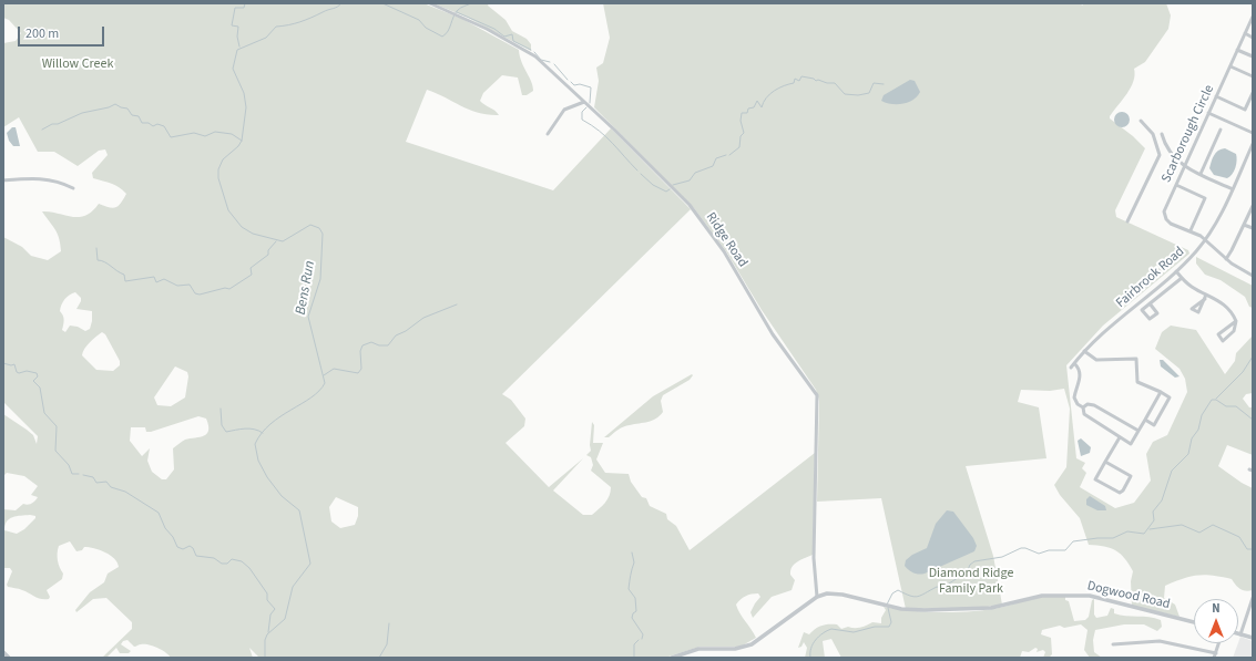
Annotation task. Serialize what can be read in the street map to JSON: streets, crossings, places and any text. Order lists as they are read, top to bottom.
{
  "streets": {
    "street": [
      "Scarborough Circle",
      "Ridge Road",
      "Fairbrook Road",
      "Dogwood Road"
    ]
  },
  "crossings": [
    ["Scarborough Circle", "Fairbrook Road"],
    ["Ridge Road", "Dogwood Road"]
  ],
  "water": ["Bens Run"],
  "parks": ["Willow Creek", "Diamond Ridge Family Park"],
  "scale_bar": "200 m",
  "north": "top"
}
